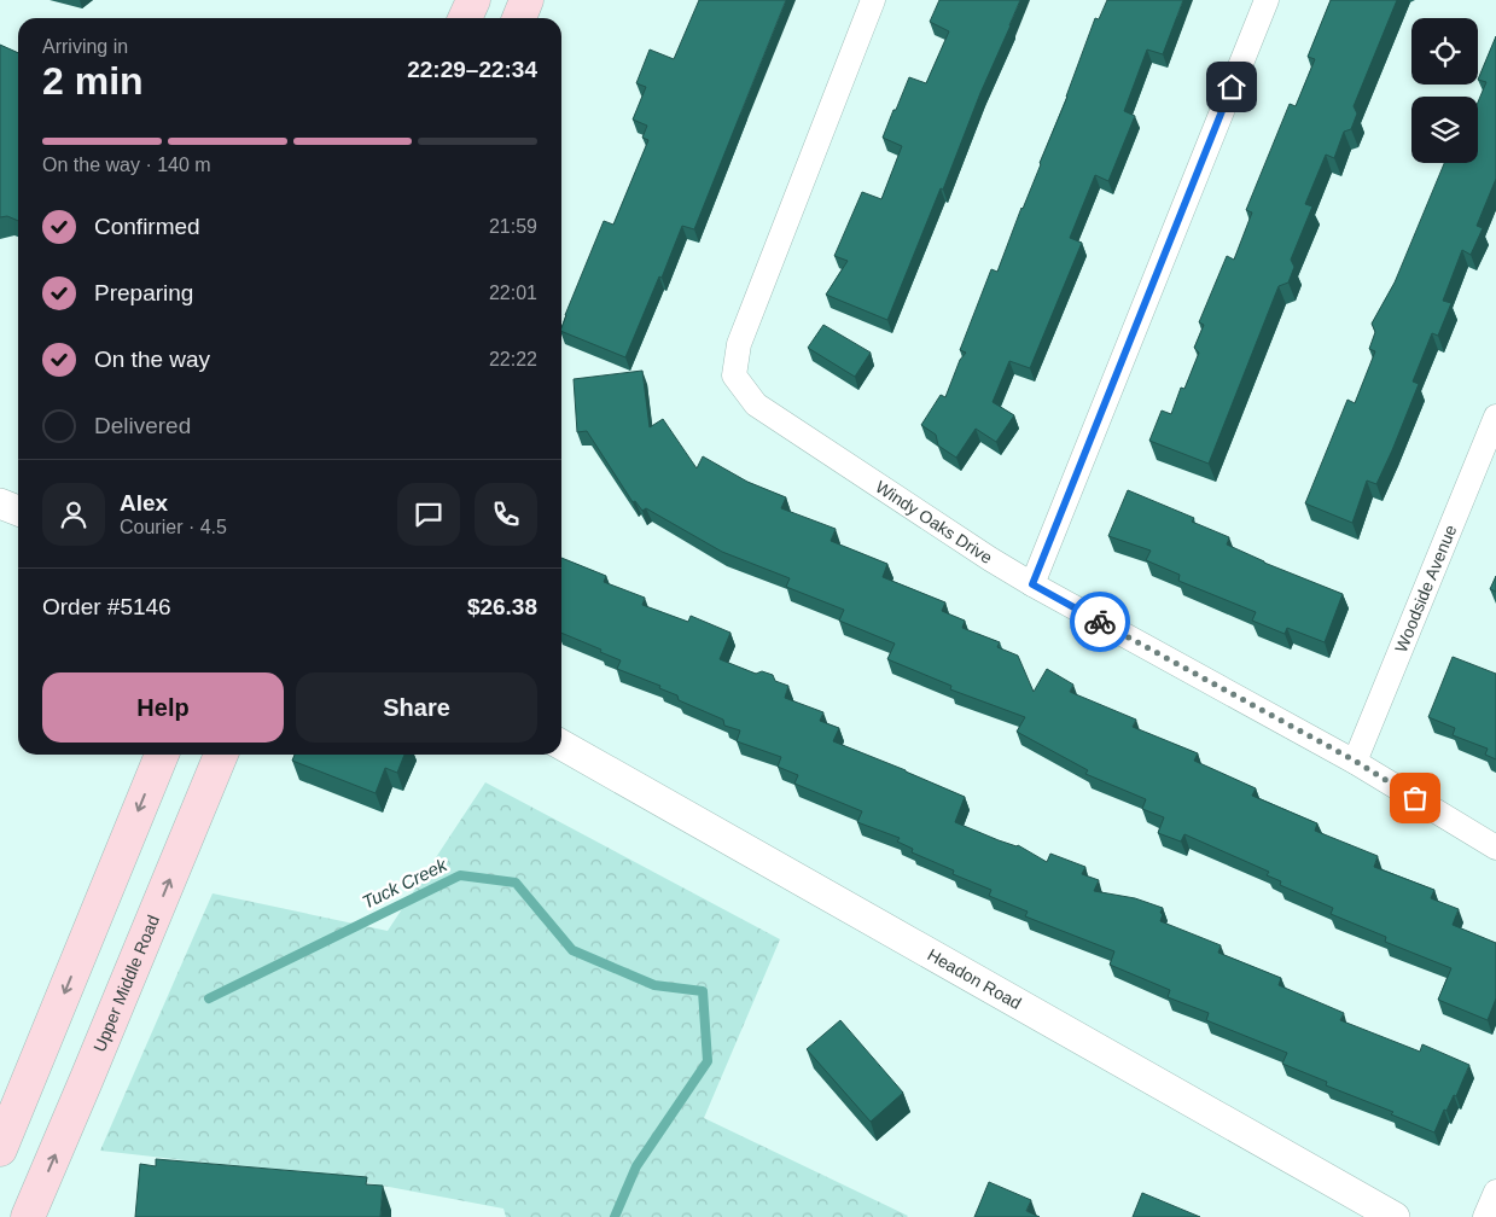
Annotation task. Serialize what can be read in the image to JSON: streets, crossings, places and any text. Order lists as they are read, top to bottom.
{
  "streets": {
    "main road": ["Upper Middle Road"],
    "street": ["Windy Oaks Drive", "Woodside Avenue", "Headon Road"]
  },
  "crossings": [
    ["Windy Oaks Drive", "Woodside Avenue"]
  ],
  "water": ["Tuck Creek"],
  "page": {
    "heading": ["2 min", "Arriving in", "22:29–22:34"],
    "panel": [
      "Alex",
      "Courier · 4.5",
      "Order #5146",
      "$26.38"
    ],
    "bar": "On the way · 140 m",
    "list": [
      ["Confirmed", "21:59"],
      ["Preparing", "22:01"],
      ["On the way", "22:22"],
      "Delivered"
    ],
    "buttons": ["Help", "Share"]
  }
}
